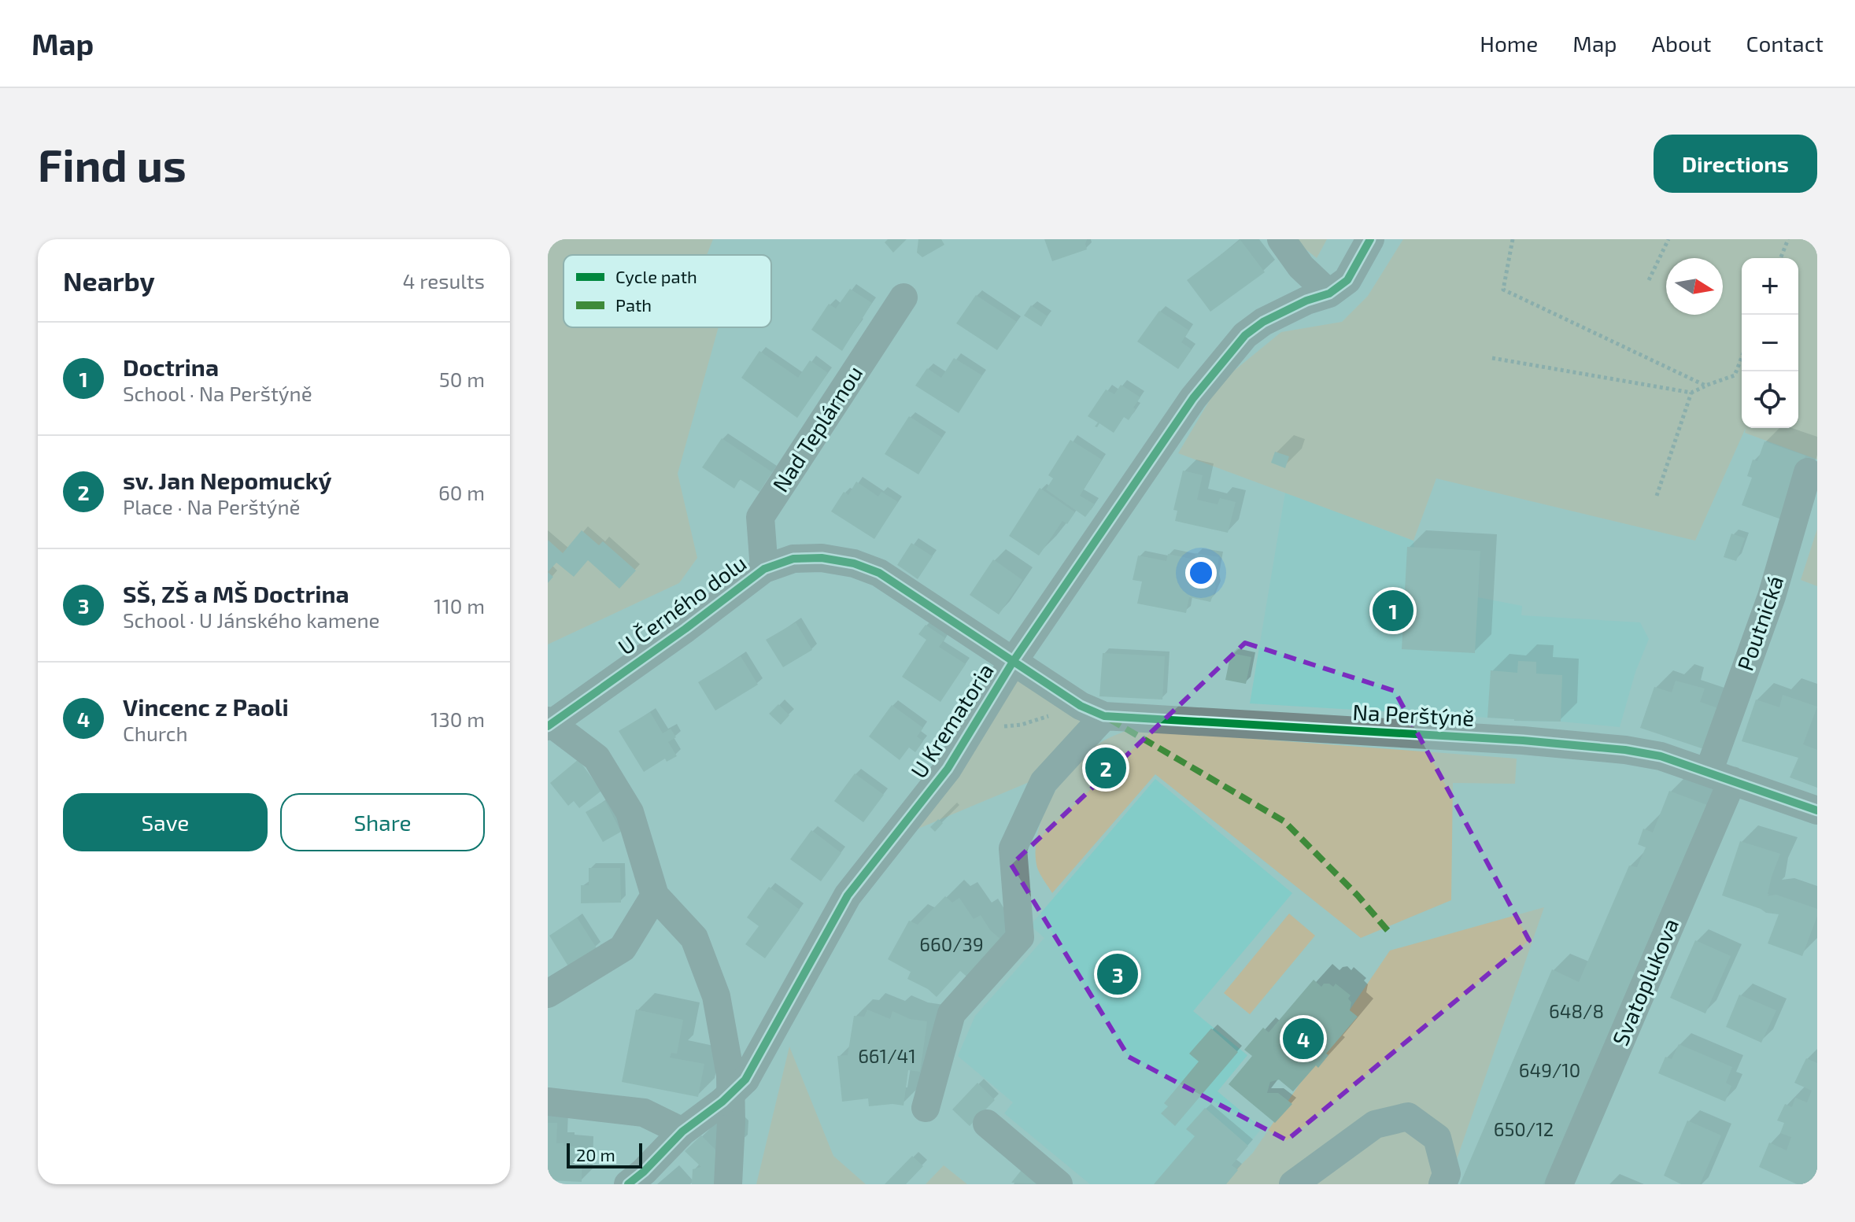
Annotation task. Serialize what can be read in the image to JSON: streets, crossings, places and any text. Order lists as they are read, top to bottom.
{
  "streets": {
    "street": [
      "Nad Teplárnou",
      "U Černého dolu",
      "Poutnická",
      "Na Perštýně",
      "U Krematoria",
      "Svatoplukova"
    ]
  },
  "crossings": [
    ["Nad Teplárnou", "U Černého dolu"],
    ["U Černého dolu", "Na Perštýně"],
    ["U Černého dolu", "U Krematoria"],
    ["Poutnická", "Na Perštýně"],
    ["Poutnická", "Svatoplukova"],
    ["Na Perštýně", "U Krematoria"],
    ["Na Perštýně", "Svatoplukova"]
  ],
  "house_numbers": [
    "660/39",
    "648/8",
    "661/41",
    "649/10",
    "650/12"
  ],
  "legend": ["Cycle path", "Path"],
  "scale_bar": "20 m",
  "north": "right",
  "page": {
    "header": "Map",
    "nav": [
      "Home",
      "Map",
      "About",
      "Contact"
    ],
    "buttons": [
      "Directions",
      ["Save", "Share"]
    ],
    "title": "Find us",
    "heading": ["Nearby", "4 results"],
    "map_buttons": ["+", "−"],
    "list": [
      {
        "mark": "1",
        "name": "Doctrina",
        "note": "School · Na Perštýně",
        "value": "50 m"
      },
      {
        "mark": "2",
        "name": "sv. Jan Nepomucký",
        "note": "Place · Na Perštýně",
        "value": "60 m"
      },
      {
        "mark": "3",
        "name": "SŠ, ZŠ a MŠ Doctrina",
        "note": "School · U Jánského kamene",
        "value": "110 m"
      },
      {
        "mark": "4",
        "name": "Vincenc z Paoli",
        "note": "Church",
        "value": "130 m"
      }
    ],
    "pins": [
      "1",
      "2",
      "3",
      "4"
    ],
    "scale": "20 m"
  }
}
